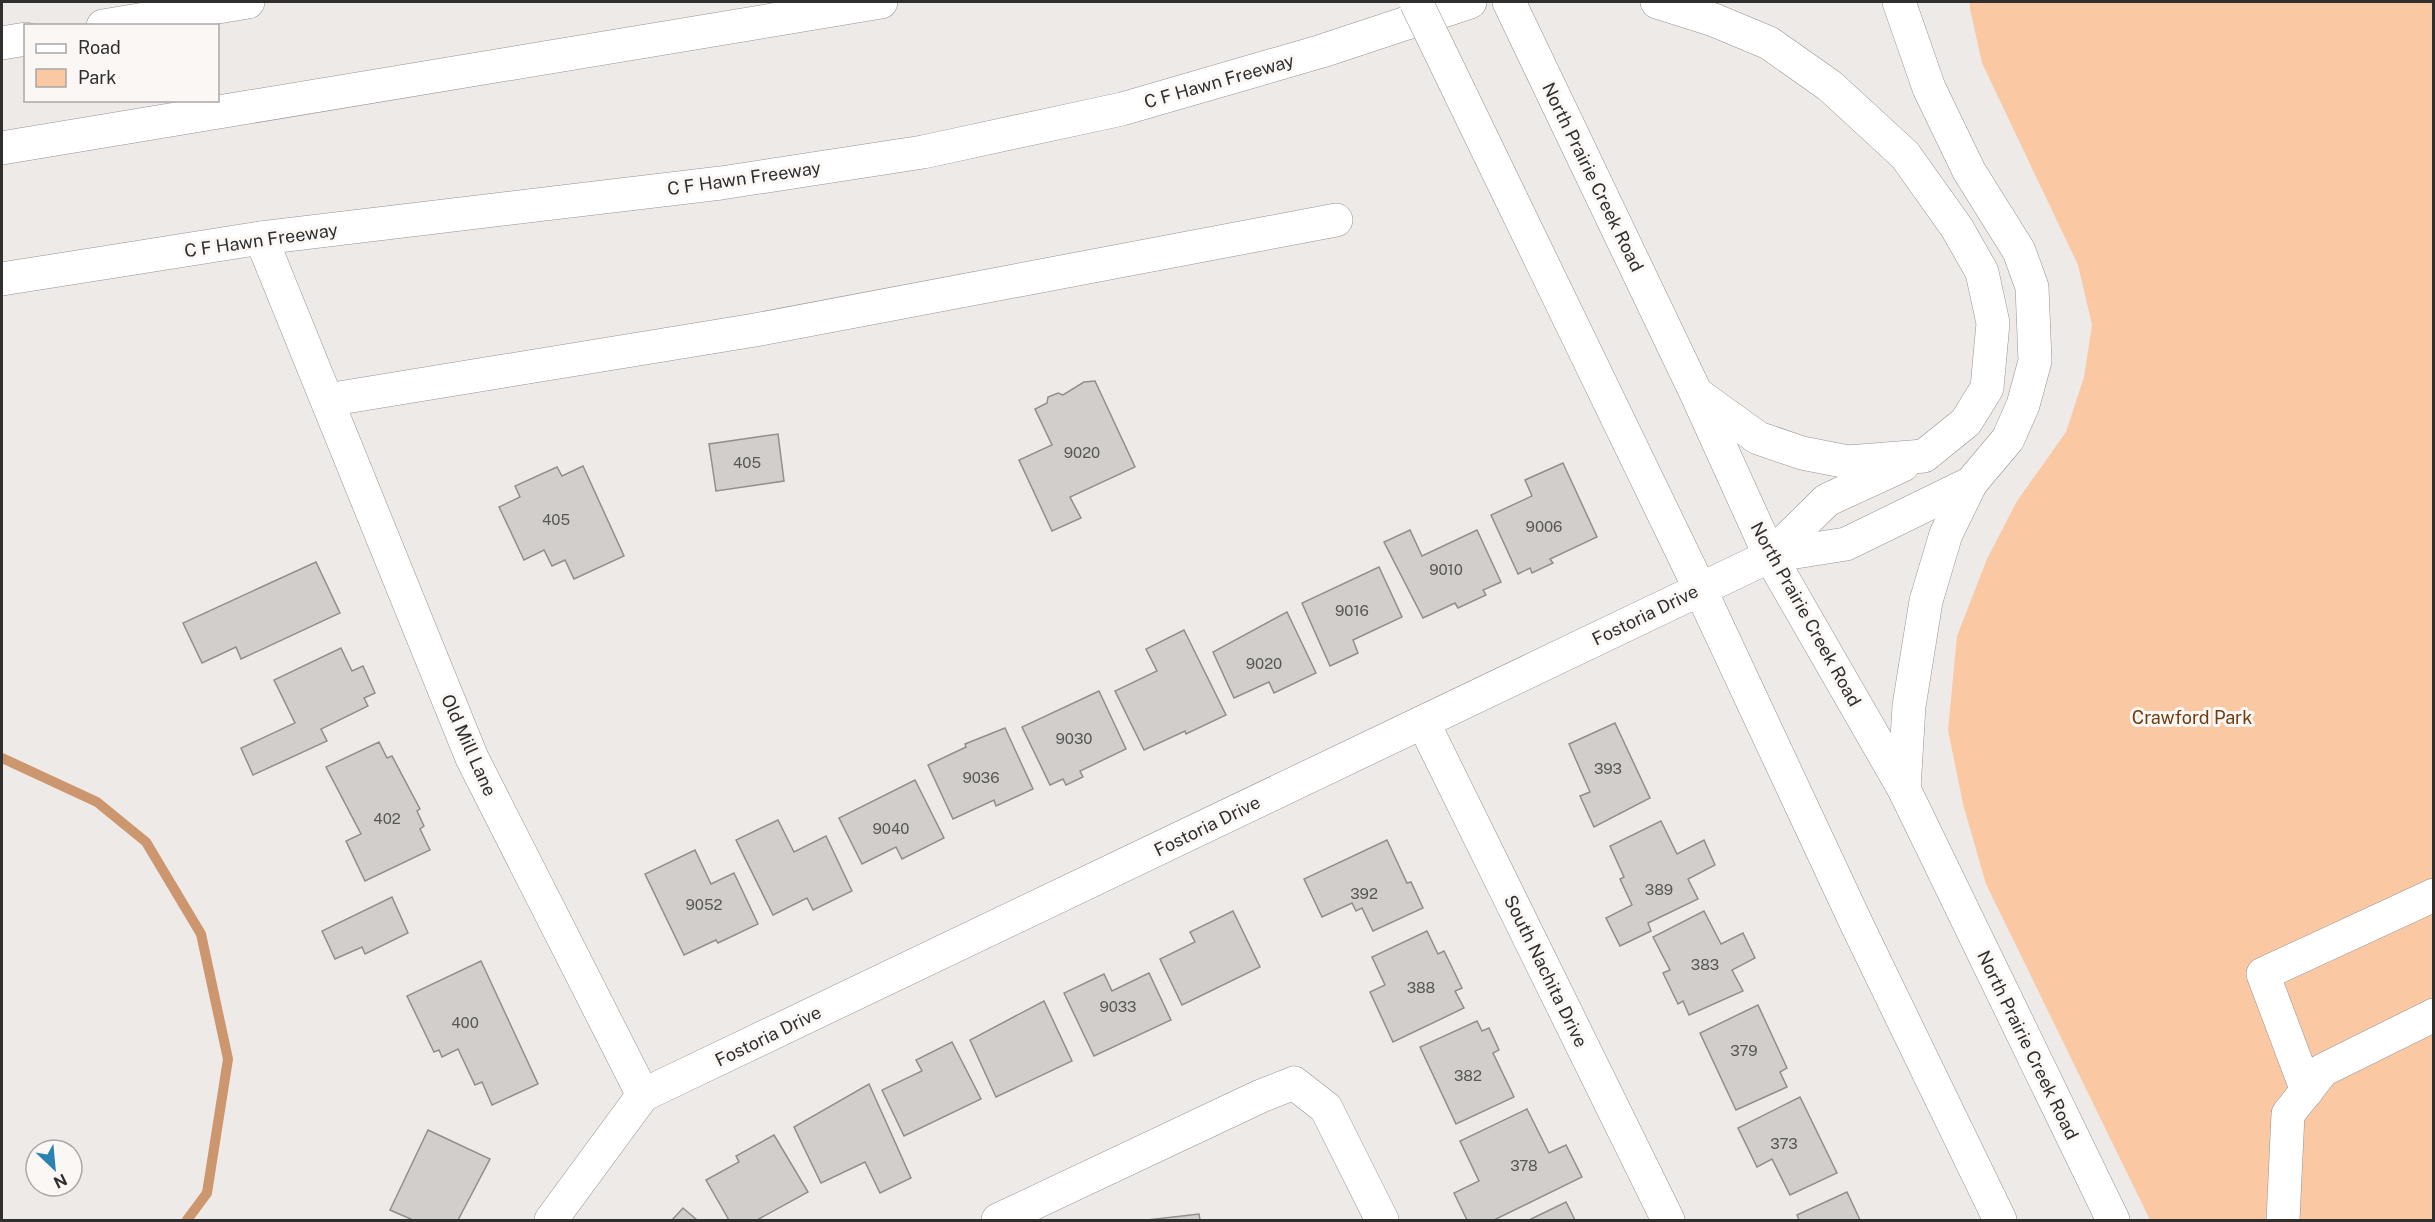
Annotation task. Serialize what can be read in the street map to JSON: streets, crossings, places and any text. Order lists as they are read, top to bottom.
{
  "streets": {
    "main road": [
      "C F Hawn Freeway",
      "North Prairie Creek Road",
      "Fostoria Drive",
      "Old Mill Lane",
      "South Nachita Drive"
    ]
  },
  "crossings": [
    ["C F Hawn Freeway", "Old Mill Lane"],
    ["North Prairie Creek Road", "Fostoria Drive"],
    ["Fostoria Drive", "Old Mill Lane"],
    ["Fostoria Drive", "South Nachita Drive"]
  ],
  "parks": ["Crawford Park"],
  "house_numbers": [
    "9020",
    "405",
    "405",
    "9006",
    "9010",
    "9016",
    "9020",
    "9030",
    "393",
    "9036",
    "402",
    "9040",
    "389",
    "392",
    "9052",
    "383",
    "388",
    "9033",
    "400",
    "379",
    "382",
    "373",
    "378"
  ],
  "legend": ["Road", "Park"],
  "north": "bottom right"
}
